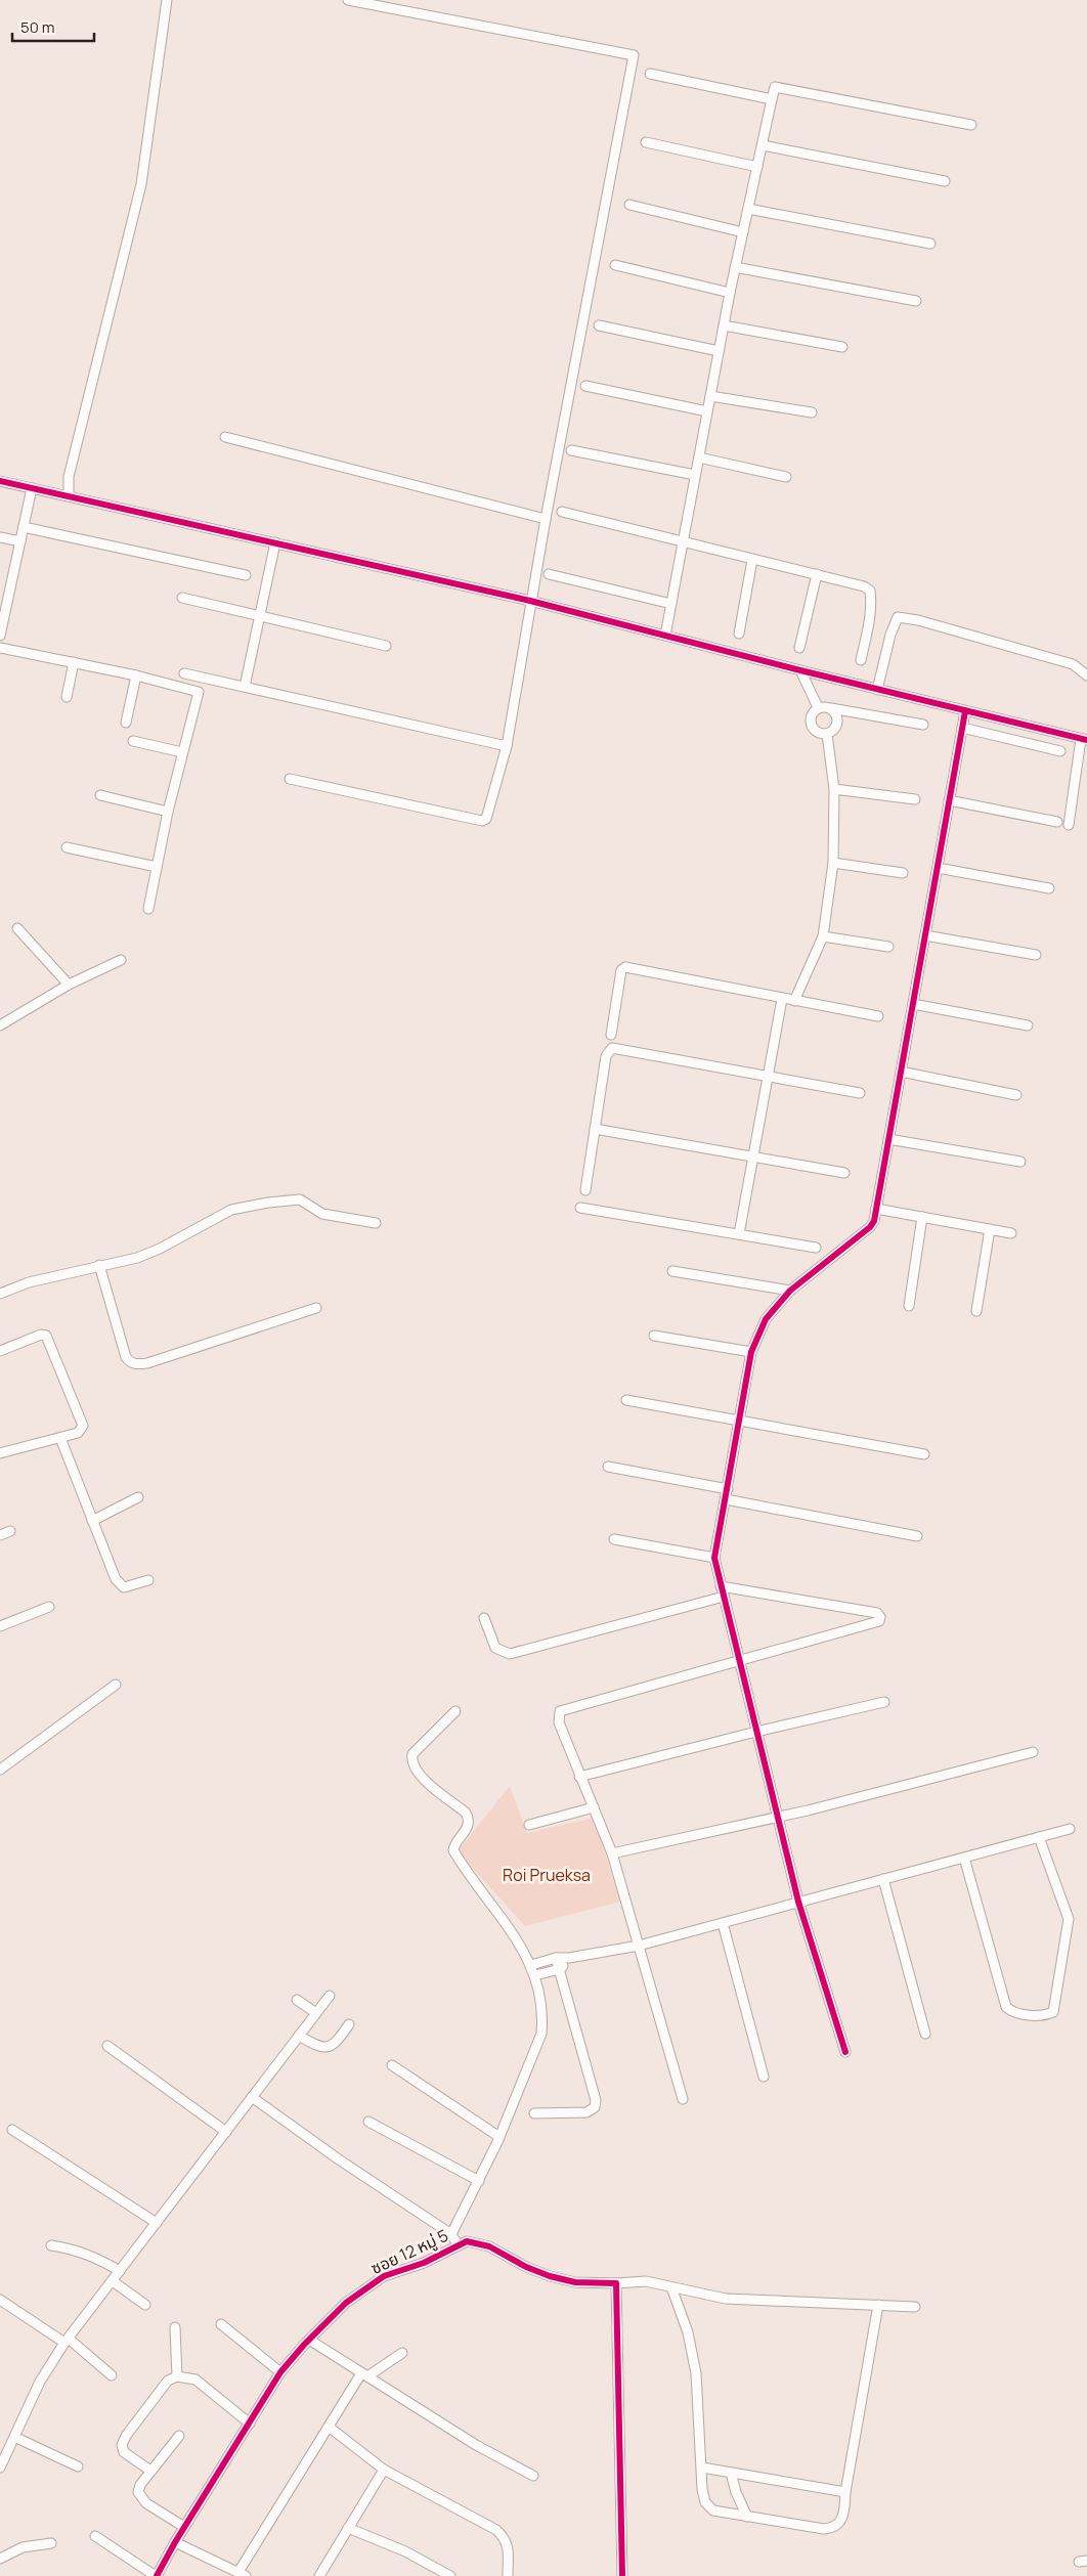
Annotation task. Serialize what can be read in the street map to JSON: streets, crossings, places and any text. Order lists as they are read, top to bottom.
{
  "streets": {
    "street": ["ซอย 12 หมู่ 5"]
  },
  "parks": ["Roi Prueksa"],
  "scale_bar": "50 m"
}
